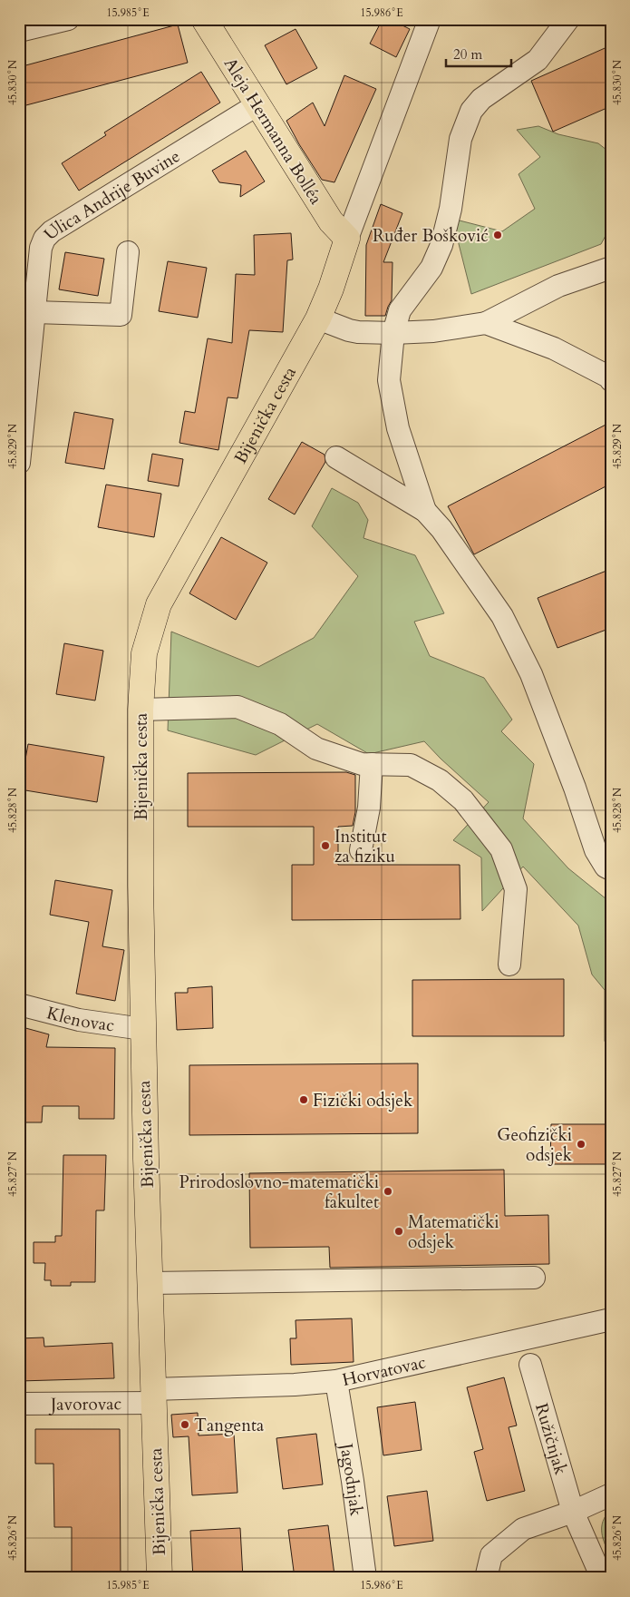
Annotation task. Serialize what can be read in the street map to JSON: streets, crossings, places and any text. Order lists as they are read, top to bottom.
{
  "streets": {
    "main road": ["Aleja Hermanna Bolléa", "Bijenička cesta"],
    "street": [
      "Ulica Andrije Buvine",
      "Klenovac",
      "Horvatovac",
      "Javorovac",
      "Ružičnjak",
      "Jagodnjak"
    ]
  },
  "crossings": [
    ["Aleja Hermanna Bolléa", "Ulica Andrije Buvine"],
    ["Aleja Hermanna Bolléa", "Bijenička cesta"],
    ["Bijenička cesta", "Klenovac"],
    ["Bijenička cesta", "Horvatovac"],
    ["Bijenička cesta", "Javorovac"],
    ["Horvatovac", "Javorovac"],
    ["Horvatovac", "Jagodnjak"]
  ],
  "places": [
    "Ruđer Bošković",
    "Institut za fiziku",
    "Fizički odsjek",
    "Geofizički odsjek",
    "Prirodoslovno-matematički fakultet",
    "Matematički odsjek",
    "Tangenta"
  ],
  "scale_bar": "20 m",
  "coordinates": [
    "15.985°E",
    "15.986°E",
    "45.830°N",
    "45.829°N",
    "45.828°N",
    "45.827°N",
    "45.826°N"
  ]
}
